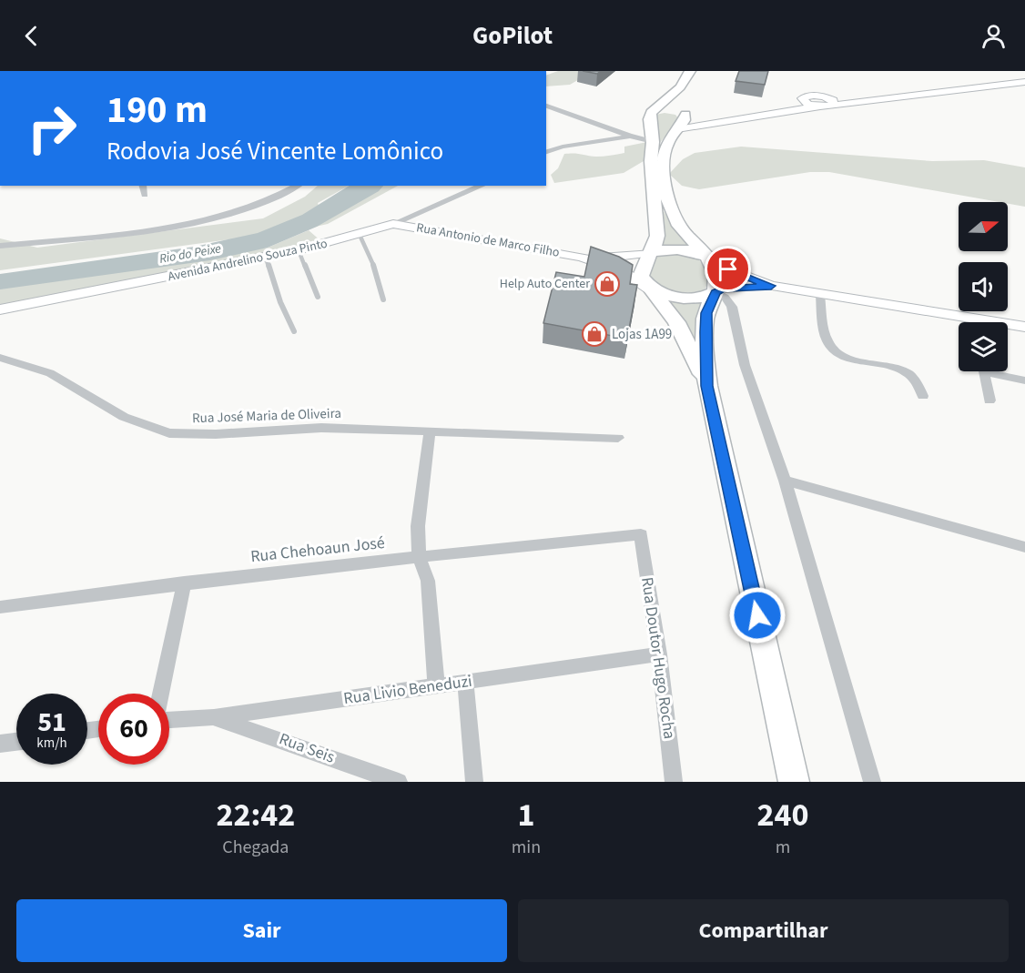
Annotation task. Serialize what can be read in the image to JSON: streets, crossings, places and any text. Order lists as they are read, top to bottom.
{
  "streets": {
    "street": [
      "Rua Antonio de Marco Filho",
      "Avenida Andrelino Souza Pinto",
      "Rua José Maria de Oliveira",
      "Rua Chehoaun José",
      "Rua Doutor Hugo Rocha",
      "Rua Livio Beneduzi",
      "Rua Seis"
    ]
  },
  "crossings": [
    ["Rua Antonio de Marco Filho", "Avenida Andrelino Souza Pinto"],
    ["Rua Chehoaun José", "Rua Doutor Hugo Rocha"],
    ["Rua Doutor Hugo Rocha", "Rua Livio Beneduzi"],
    ["Rua Livio Beneduzi", "Rua Seis"]
  ],
  "water": ["Rio do Peixe"],
  "places": {
    "shop": ["Help Auto Center", "Lojas 1A99"]
  },
  "north": "right",
  "page": {
    "header": "GoPilot",
    "turn": ["190 m", "Rodovia José Vincente Lomônico"],
    "speed": "51 km/h",
    "limit": "60",
    "eta": [
      "22:42",
      "Chegada",
      "1",
      "min",
      "240",
      "m"
    ],
    "buttons": ["Sair", "Compartilhar"]
  }
}
